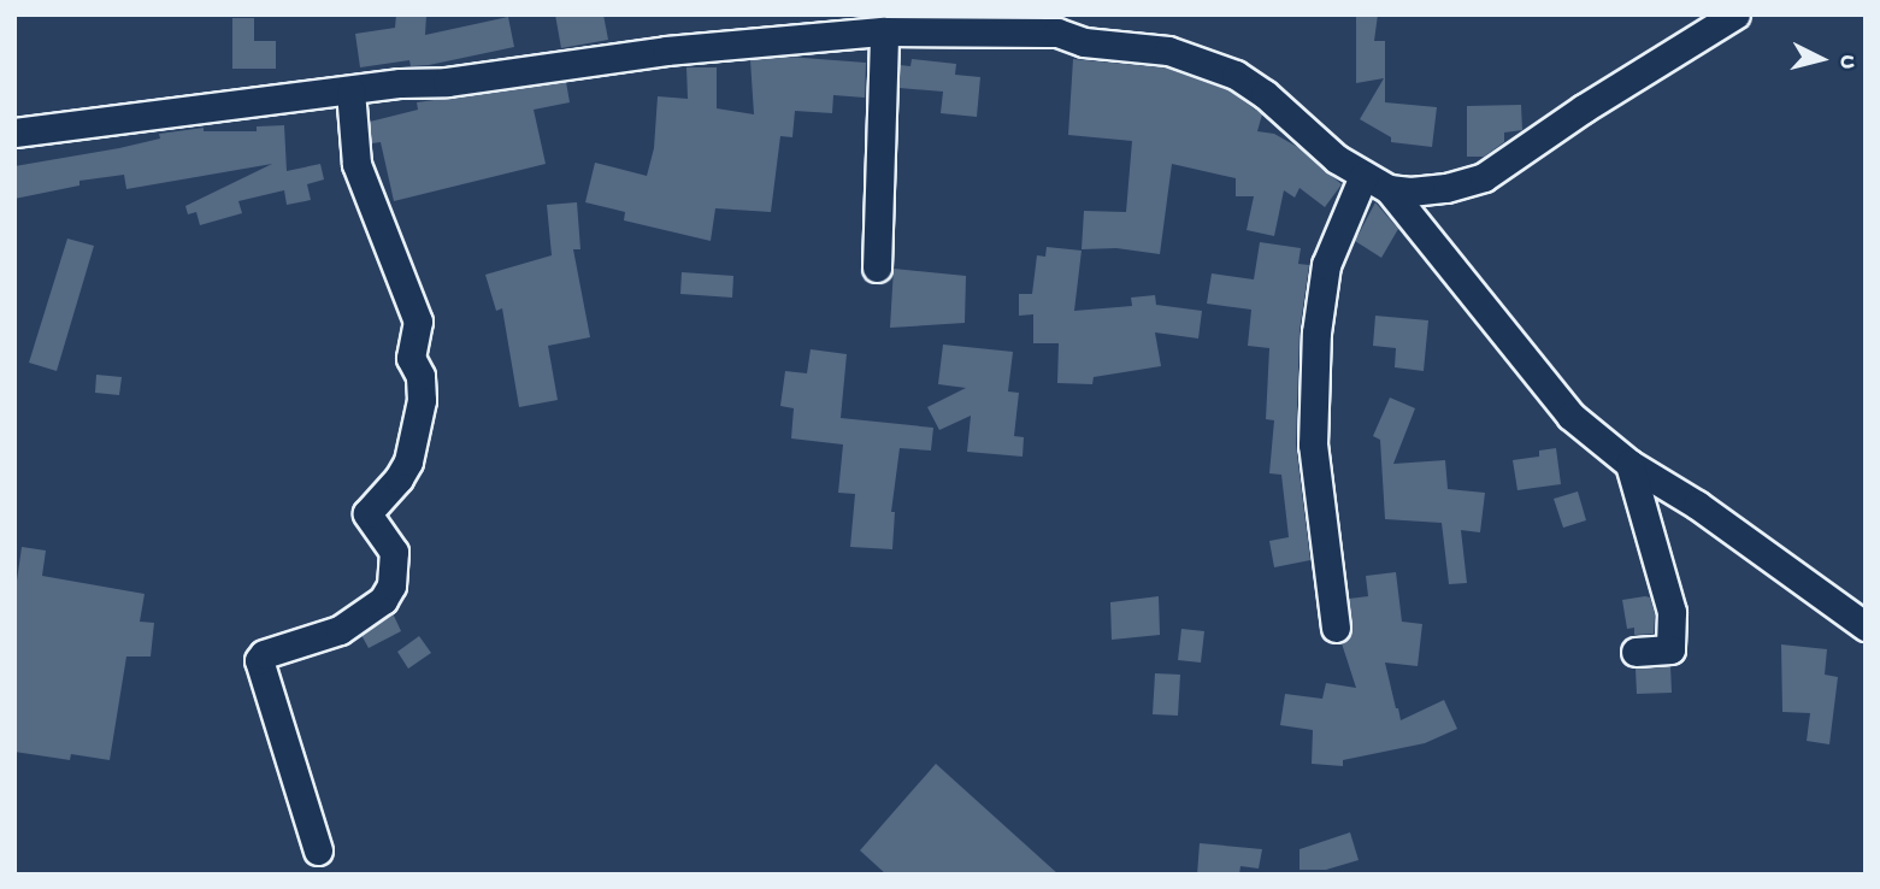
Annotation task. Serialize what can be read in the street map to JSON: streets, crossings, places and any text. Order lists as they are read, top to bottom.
{
  "north": "right"
}
